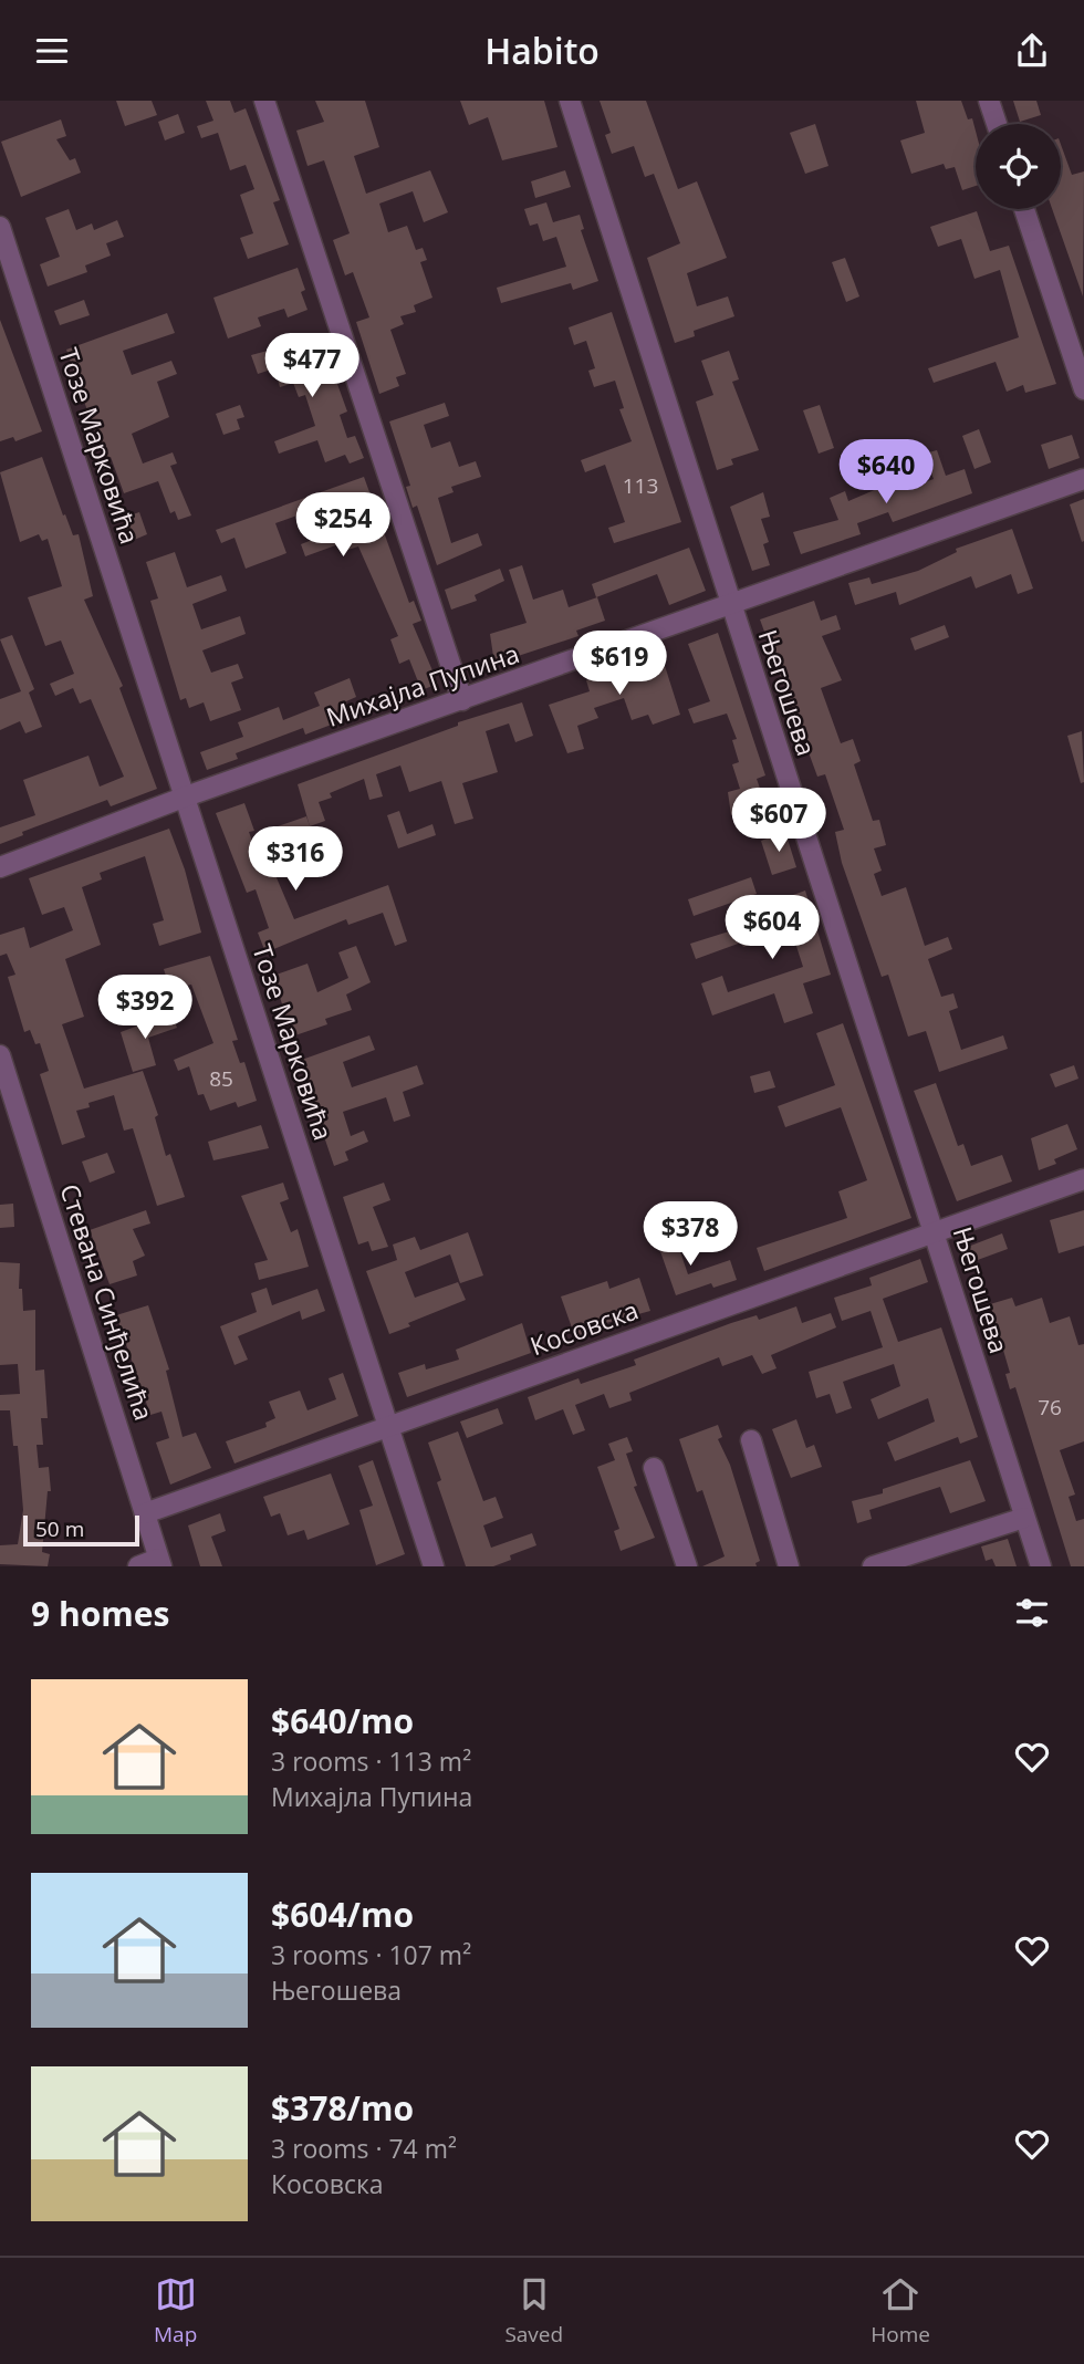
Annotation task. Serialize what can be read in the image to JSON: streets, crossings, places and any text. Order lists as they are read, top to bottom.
{
  "streets": {
    "street": [
      "Тозе Марковића",
      "Михајла Пупина",
      "Његошева",
      "Стевана Синђелића",
      "Косовска"
    ]
  },
  "crossings": [
    ["Тозе Марковића", "Михајла Пупина"],
    ["Тозе Марковића", "Косовска"],
    ["Михајла Пупина", "Његошева"],
    ["Његошева", "Косовска"],
    ["Стевана Синђелића", "Косовска"]
  ],
  "house_numbers": ["113", "85", "76"],
  "scale_bar": "50 m",
  "page": {
    "header": "Habito",
    "price": [
      "$477",
      "$640",
      "$254",
      "$619",
      "$607",
      "$316",
      "$604",
      "$392",
      "$378"
    ],
    "scale": "50 m",
    "heading": "9 homes",
    "list": [
      {
        "name": "$640/mo",
        "note": "3 rooms · 113 m² · Михајла Пупина"
      },
      {
        "name": "$604/mo",
        "note": "3 rooms · 107 m² · Његошева"
      },
      {
        "name": "$378/mo",
        "note": "3 rooms · 74 m² · Косовска"
      }
    ],
    "tabs": ["Map", "Saved", "Home"]
  }
}
